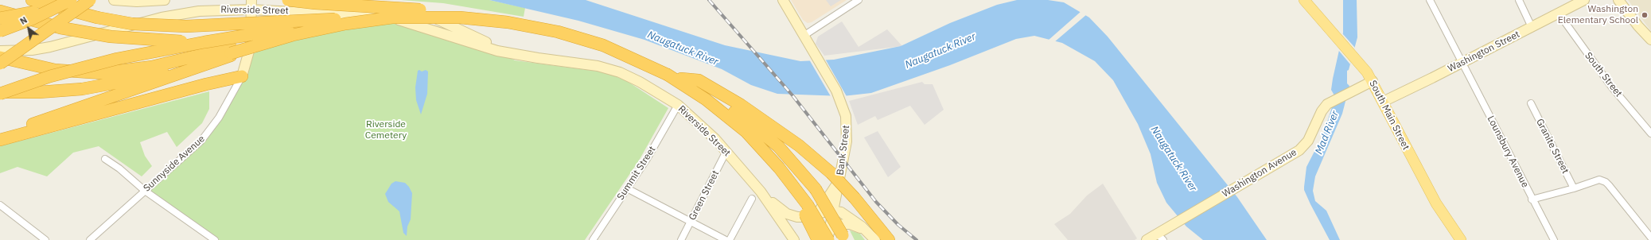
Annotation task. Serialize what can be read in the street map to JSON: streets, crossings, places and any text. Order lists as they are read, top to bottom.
{
  "streets": {
    "main road": ["South Main Street"],
    "street": [
      "Riverside Street",
      "Washington Street",
      "South Street",
      "Granite Street",
      "Bank Street",
      "Lounsbury Avenue",
      "Sunnyside Avenue",
      "Summit Street",
      "Washington Avenue",
      "Green Street"
    ]
  },
  "crossings": [
    ["Riverside Street", "Bank Street"],
    ["Riverside Street", "Sunnyside Avenue"],
    ["Riverside Street", "Summit Street"],
    ["Riverside Street", "Green Street"],
    ["Washington Street", "South Street"],
    ["Washington Street", "South Main Street"],
    ["Washington Street", "Lounsbury Avenue"],
    ["South Main Street", "Washington Avenue"]
  ],
  "water": ["Naugatuck River", "Mad River"],
  "parks": ["Riverside Cemetery"],
  "places": ["Washington Elementary School"],
  "north": "top left"
}
